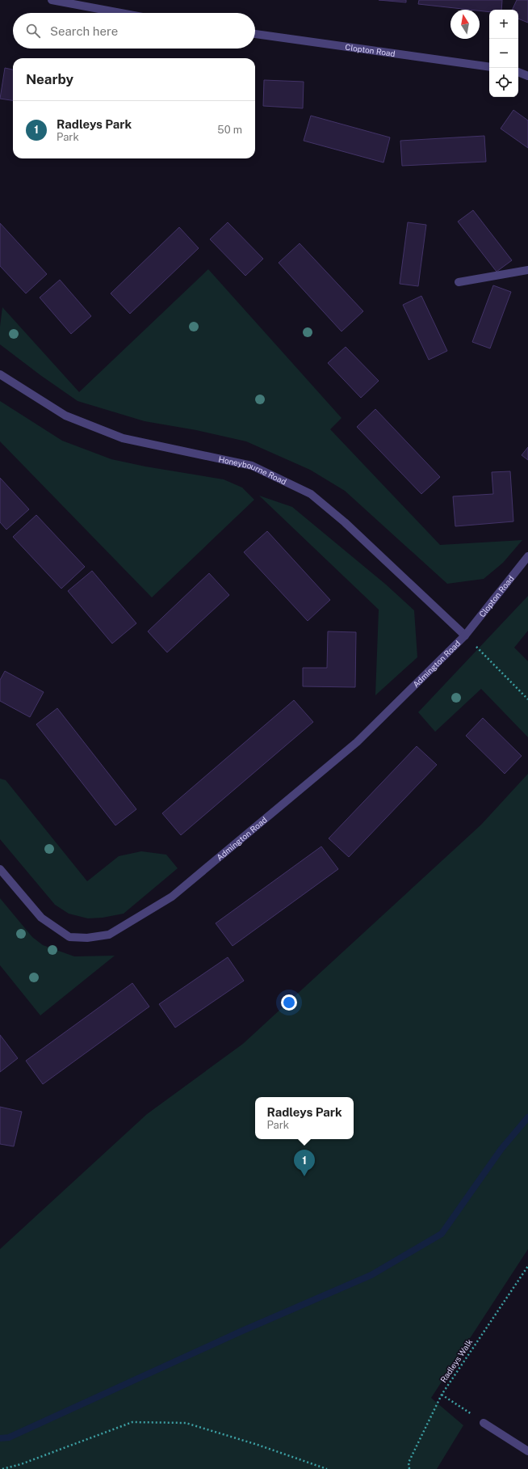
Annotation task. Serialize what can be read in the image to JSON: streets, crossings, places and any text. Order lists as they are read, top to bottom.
{
  "streets": {
    "street": ["Clopton Road", "Honeybourne Road", "Admington Road"],
    "path": ["Radleys Walk"]
  },
  "crossings": [
    ["Clopton Road", "Honeybourne Road"],
    ["Clopton Road", "Admington Road"],
    ["Honeybourne Road", "Admington Road"]
  ],
  "north": "top",
  "page": {
    "map_buttons": ["+", "−"],
    "search": "Search here",
    "heading": "Nearby",
    "list": [
      {
        "mark": "1",
        "name": "Radleys Park",
        "note": "Park",
        "value": "50 m"
      }
    ],
    "popup": ["Radleys Park", "Park"],
    "pins": "1"
  }
}
